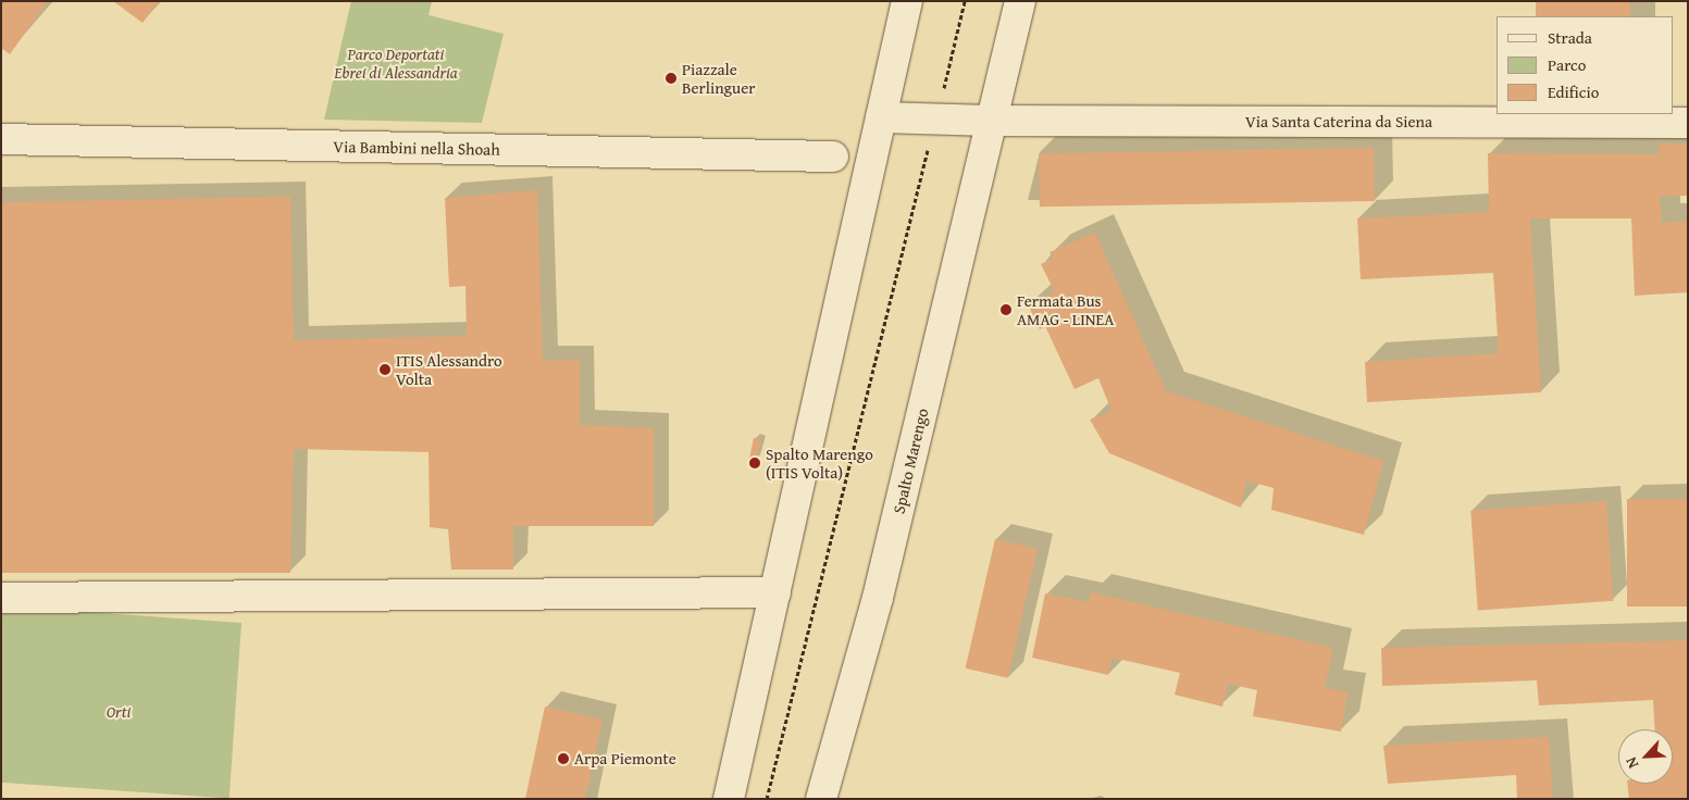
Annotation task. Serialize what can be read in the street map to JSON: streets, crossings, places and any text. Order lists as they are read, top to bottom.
{
  "streets": {
    "street": ["Via Santa Caterina da Siena", "Via Bambini nella Shoah", "Spalto Marengo"]
  },
  "crossings": [
    ["Via Santa Caterina da Siena", "Spalto Marengo"]
  ],
  "parks": ["Parco Deportati Ebrei di Alessandria", "Orti"],
  "places": [
    "Piazzale Berlinguer",
    "Fermata Bus AMAG - LINEA",
    "ITIS Alessandro Volta",
    "Spalto Marengo (ITIS Volta)",
    "Arpa Piemonte"
  ],
  "legend": ["Strada", "Parco", "Edificio"],
  "north": "bottom left"
}
